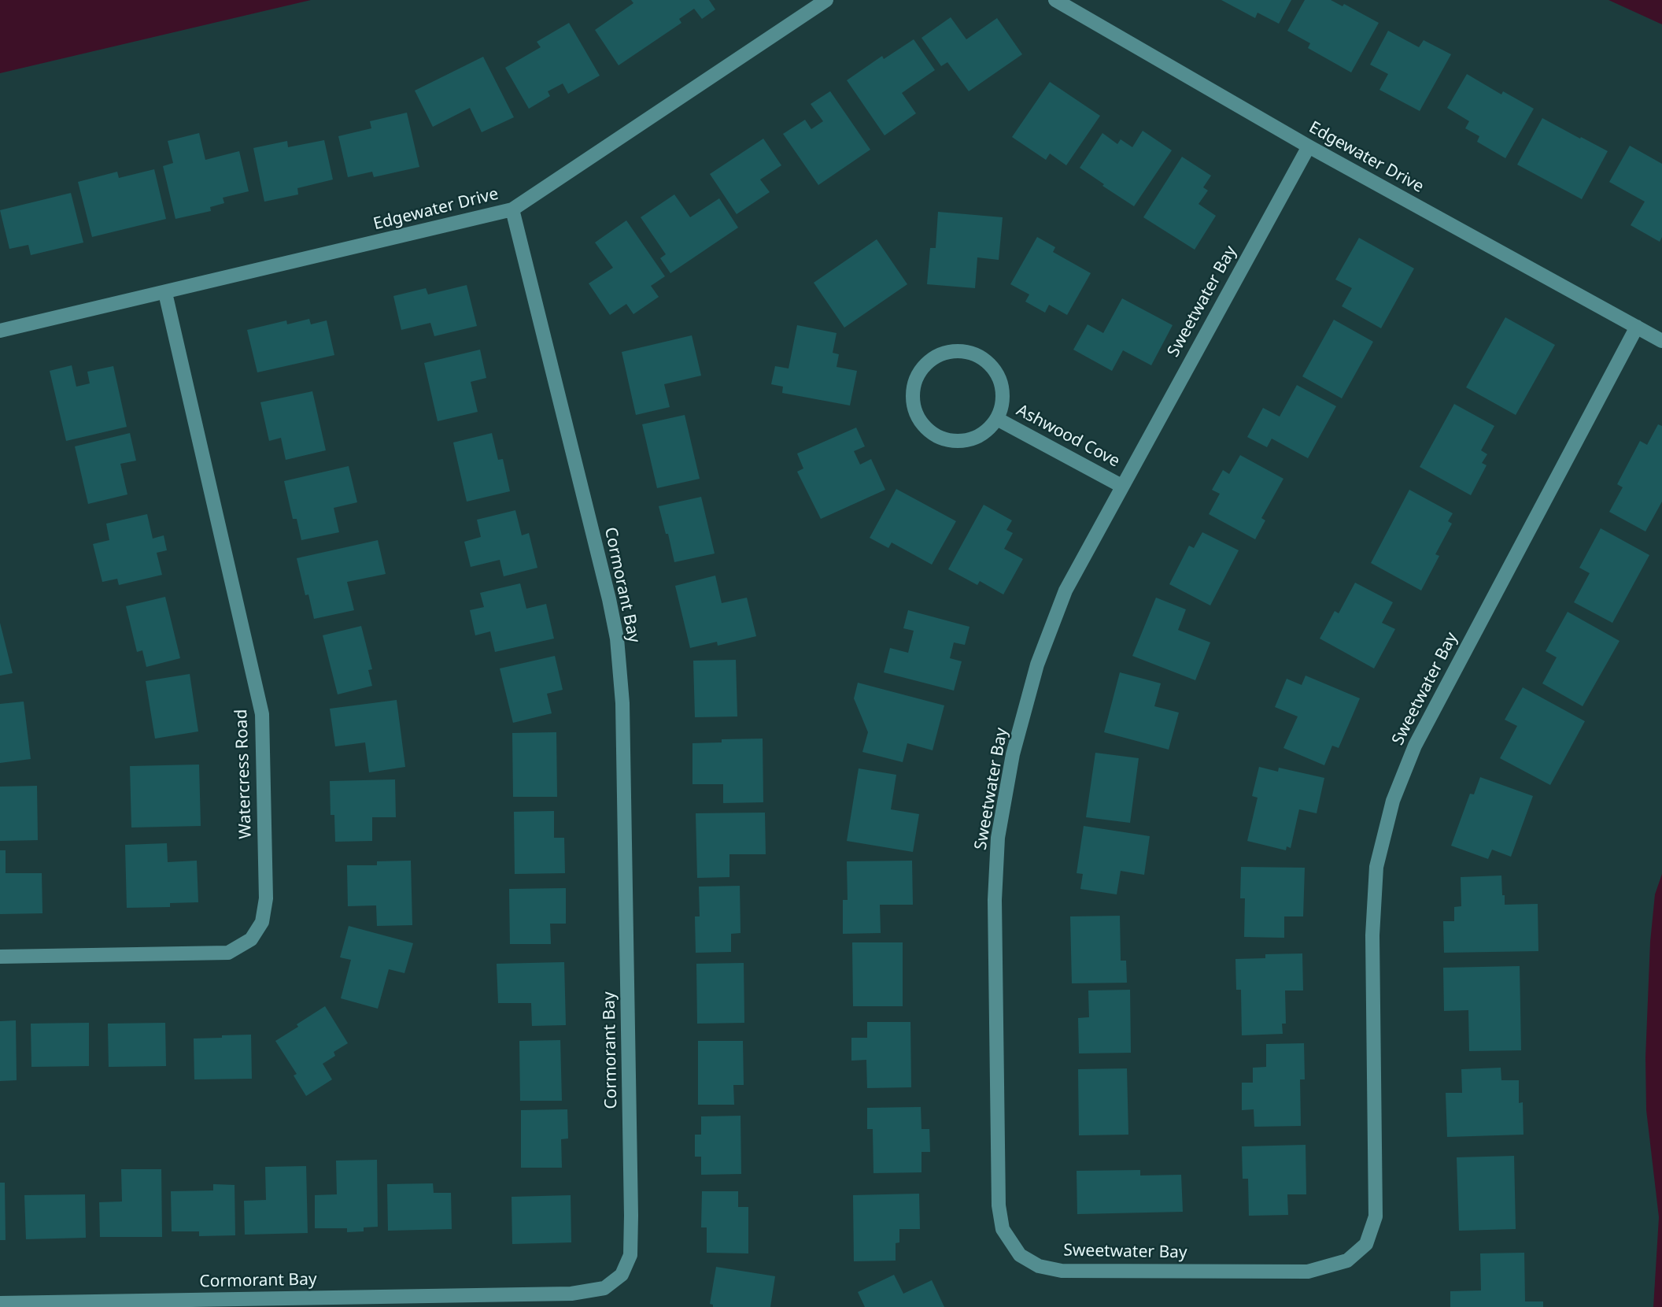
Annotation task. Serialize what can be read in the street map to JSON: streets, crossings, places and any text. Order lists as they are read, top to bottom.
{
  "streets": {
    "street": [
      "Edgewater Drive",
      "Sweetwater Bay",
      "Ashwood Cove",
      "Cormorant Bay",
      "Watercress Road"
    ]
  },
  "crossings": [
    ["Edgewater Drive", "Sweetwater Bay"],
    ["Edgewater Drive", "Cormorant Bay"],
    ["Edgewater Drive", "Watercress Road"],
    ["Sweetwater Bay", "Ashwood Cove"]
  ]
}
